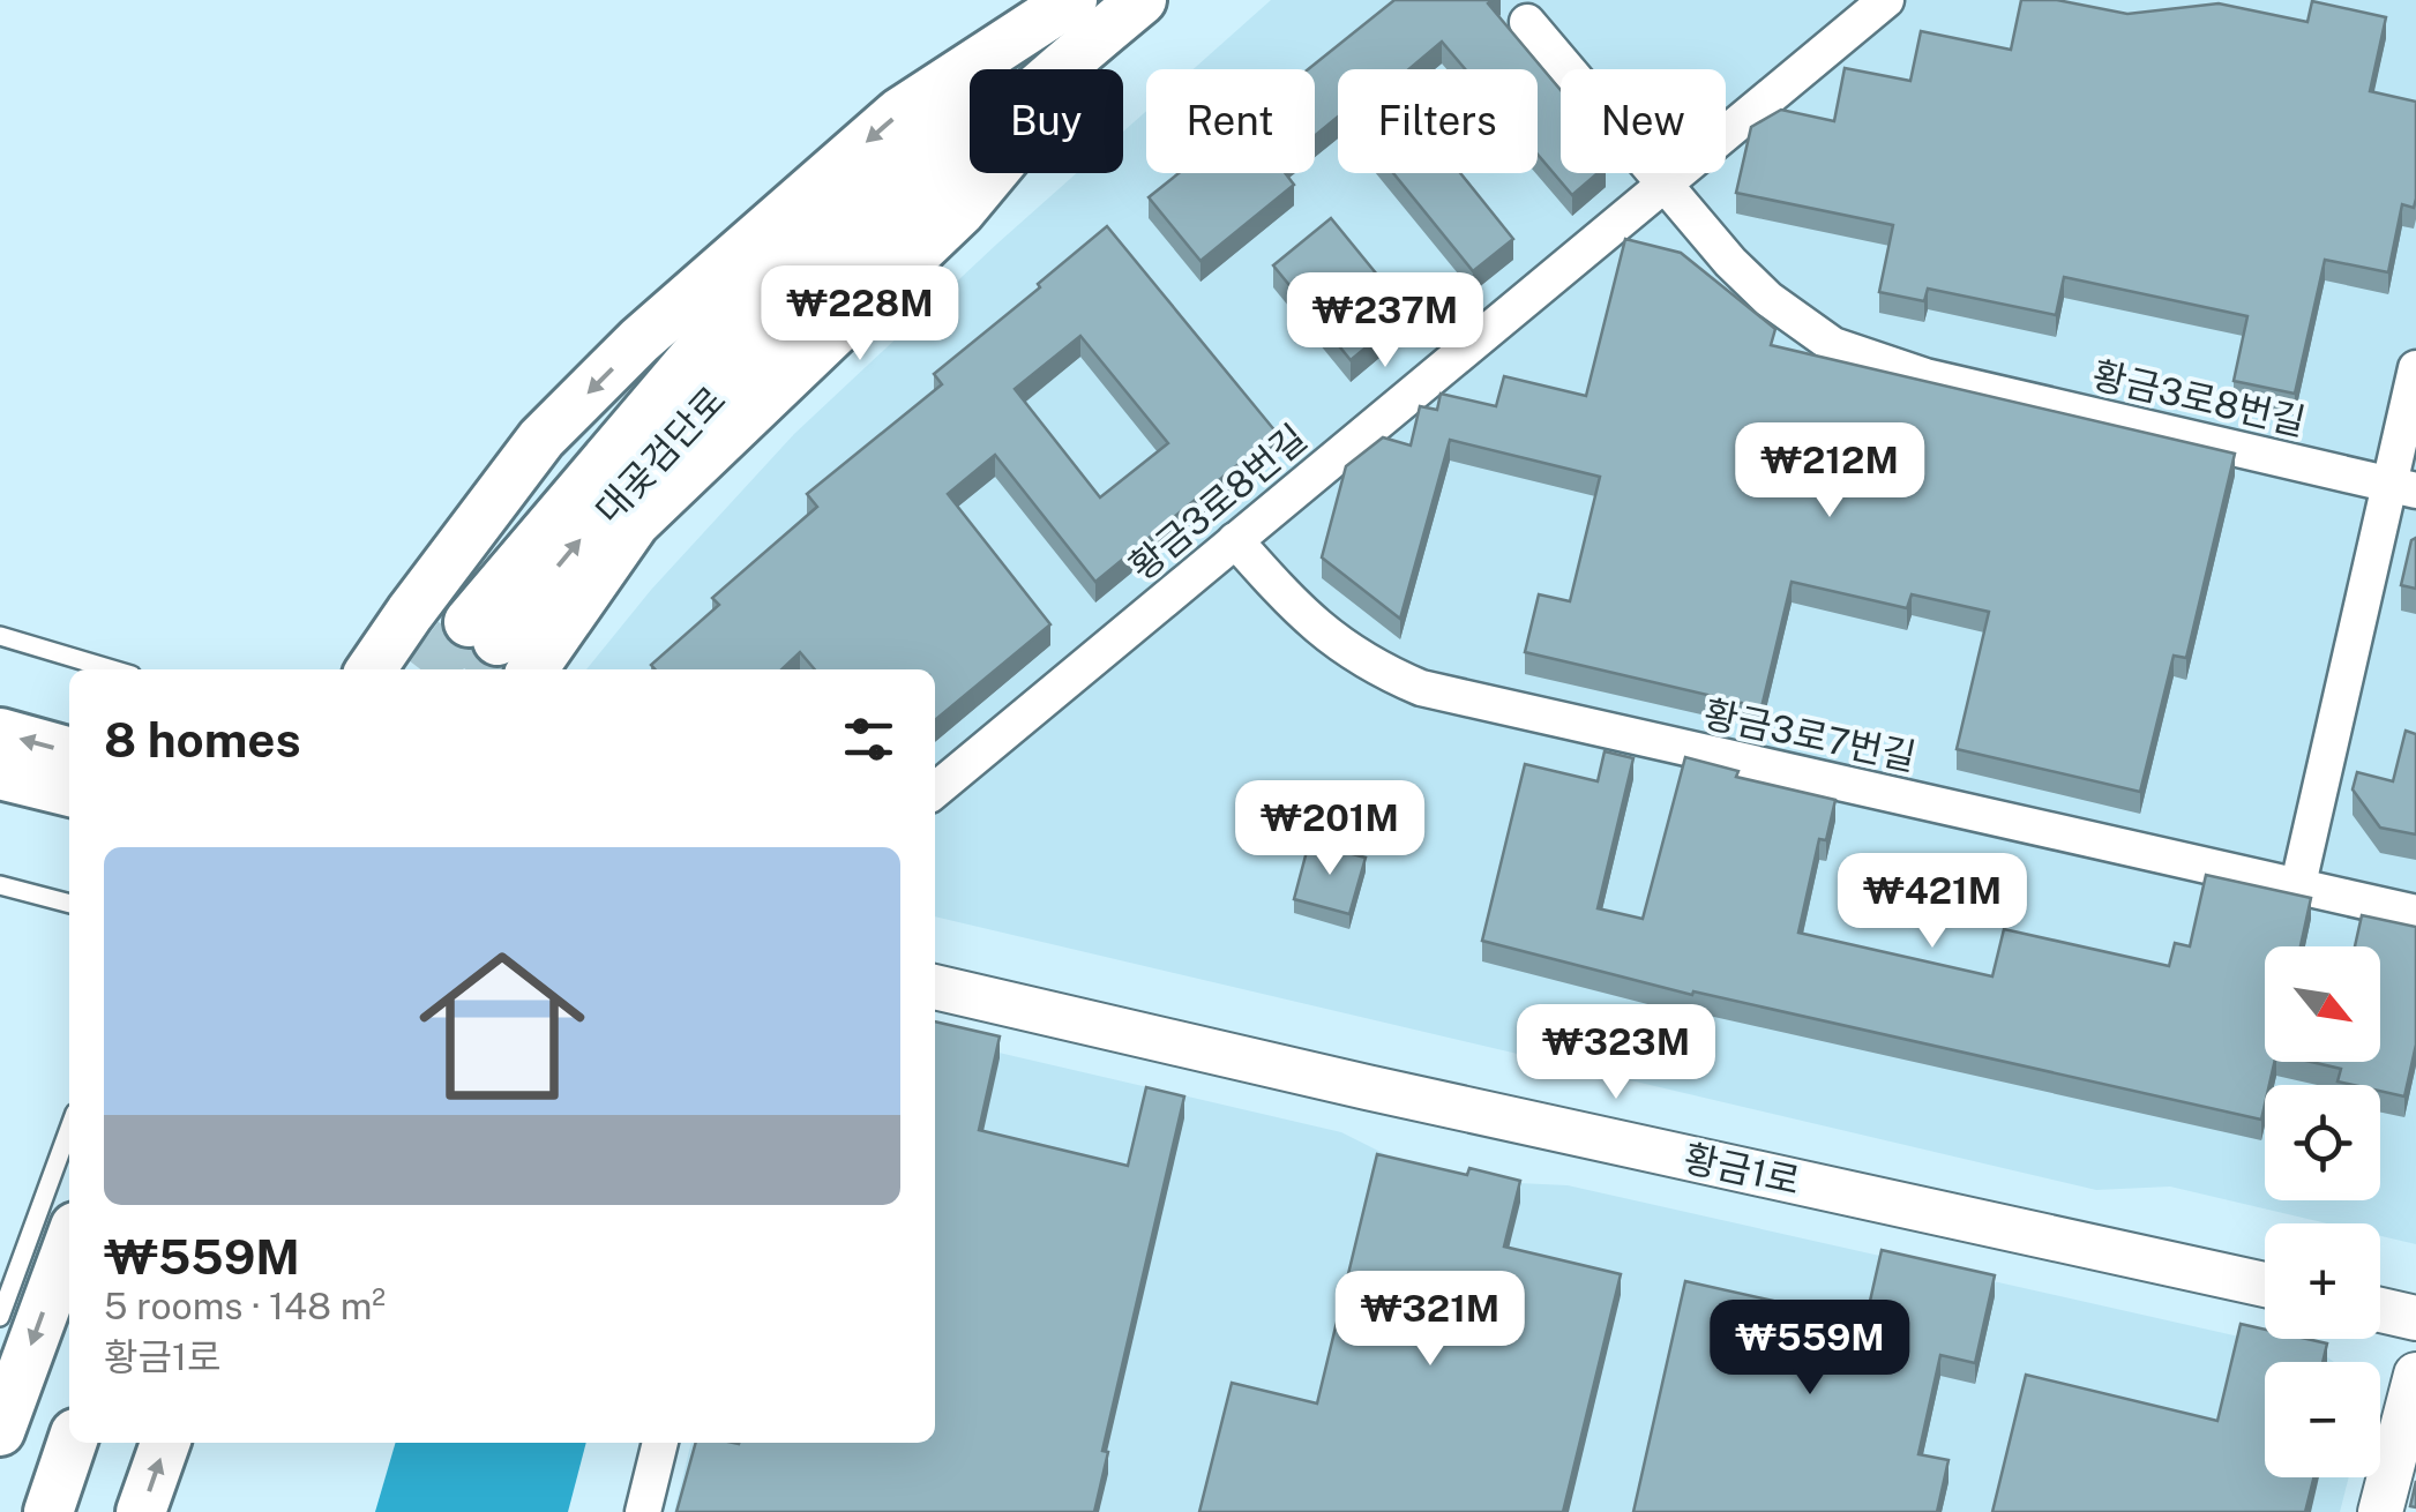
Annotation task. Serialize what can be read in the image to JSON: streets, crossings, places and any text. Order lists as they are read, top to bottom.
{
  "streets": {
    "main road": ["대곶검단로"],
    "street": ["황금3로8번길", "황금3로7번길", "황금1로"]
  },
  "crossings": [
    ["황금3로8번길", "황금3로7번길"]
  ],
  "north": "bottom right",
  "page": {
    "chip": [
      "Buy",
      "Rent",
      "Filters",
      "New"
    ],
    "price": [
      "₩228M",
      "₩237M",
      "₩212M",
      "₩201M",
      "₩421M",
      "₩323M",
      "₩321M",
      "₩559M"
    ],
    "heading": "8 homes",
    "list": [
      {
        "name": "₩559M",
        "note": "5 rooms · 148 m² · 황금1로"
      }
    ],
    "map_buttons": ["+", "−"]
  }
}
